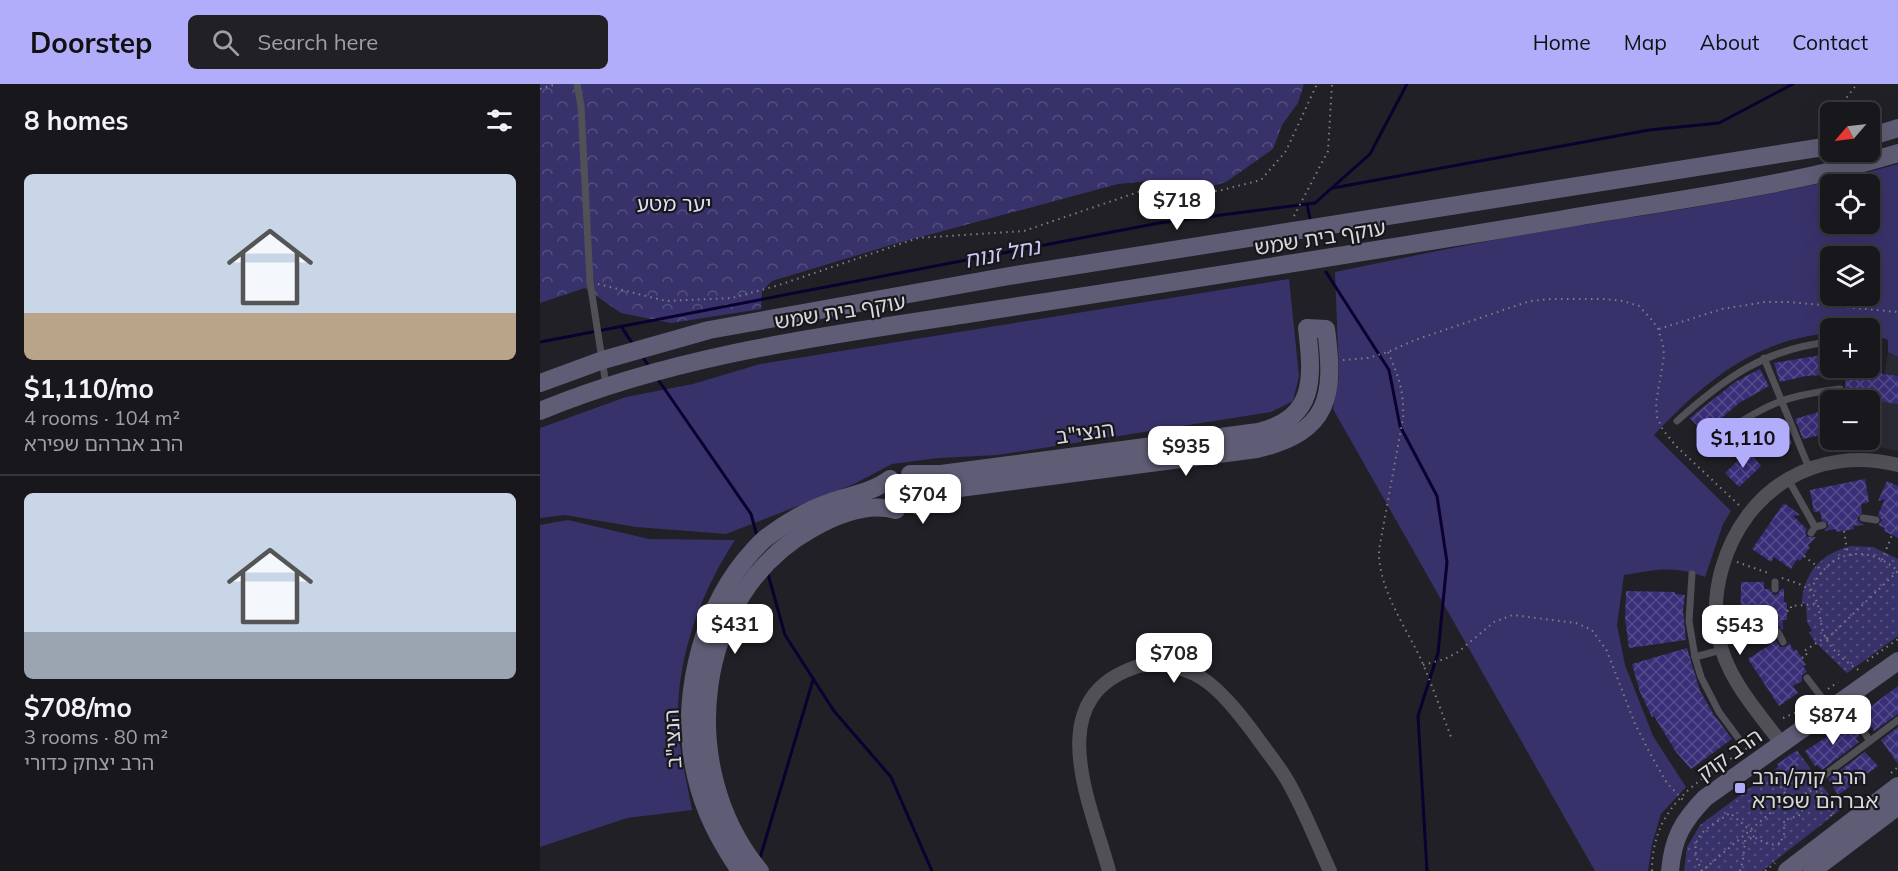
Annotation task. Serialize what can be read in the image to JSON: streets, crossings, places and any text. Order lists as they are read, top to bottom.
{
  "streets": {
    "main road": ["עוקף בית שמש", "הנצי\"ב", "הרב קוק"]
  },
  "water": ["נחל זנוח"],
  "parks": ["יער מטע"],
  "places": {
    "transit": ["הרב קוק/הרב אברהם שפירא"]
  },
  "north": "bottom left",
  "page": {
    "header": "Doorstep",
    "search": "Search here",
    "nav": [
      "Home",
      "Map",
      "About",
      "Contact"
    ],
    "heading": "8 homes",
    "map_buttons": ["+", "−"],
    "list": [
      {
        "name": "$1,110/mo",
        "note": "4 rooms · 104 m² · הרב אברהם שפירא"
      },
      {
        "name": "$708/mo",
        "note": "3 rooms · 80 m² · הרב יצחק כדורי"
      }
    ],
    "price": [
      "$718",
      "$1,110",
      "$935",
      "$704",
      "$431",
      "$543",
      "$708",
      "$874"
    ]
  }
}
